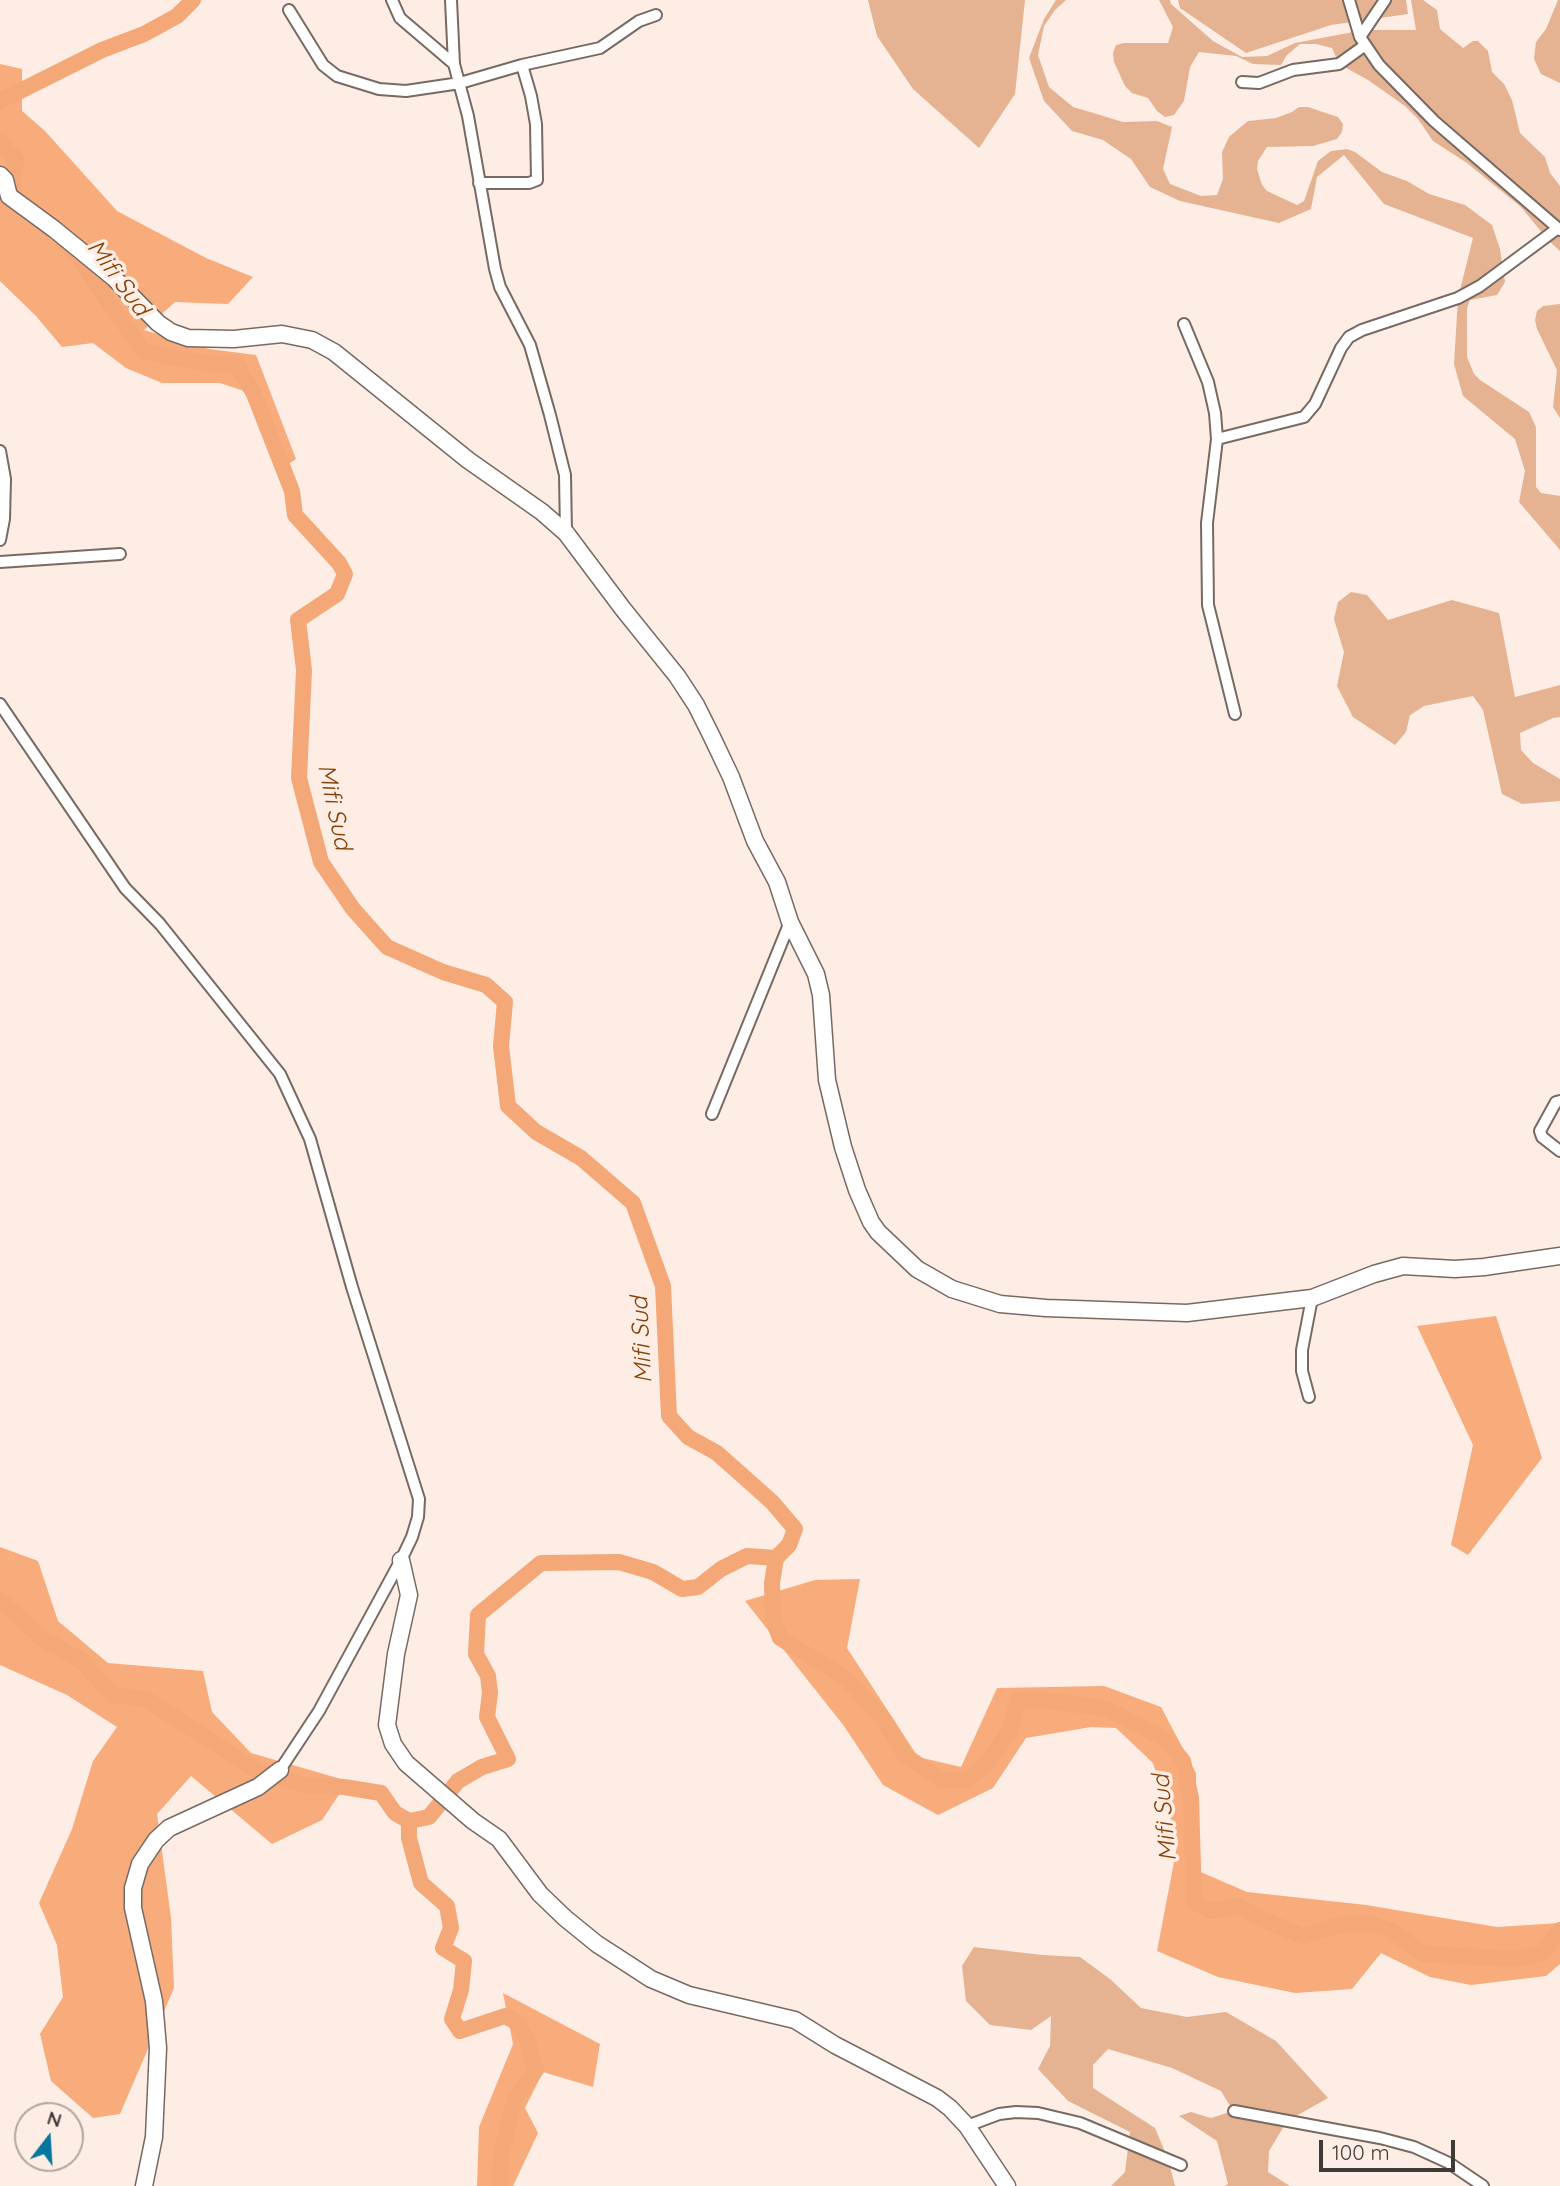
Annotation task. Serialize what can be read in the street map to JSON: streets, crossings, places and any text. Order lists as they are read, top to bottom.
{
  "water": ["Mifi Sud"],
  "scale_bar": "100 m",
  "north": "top"
}
